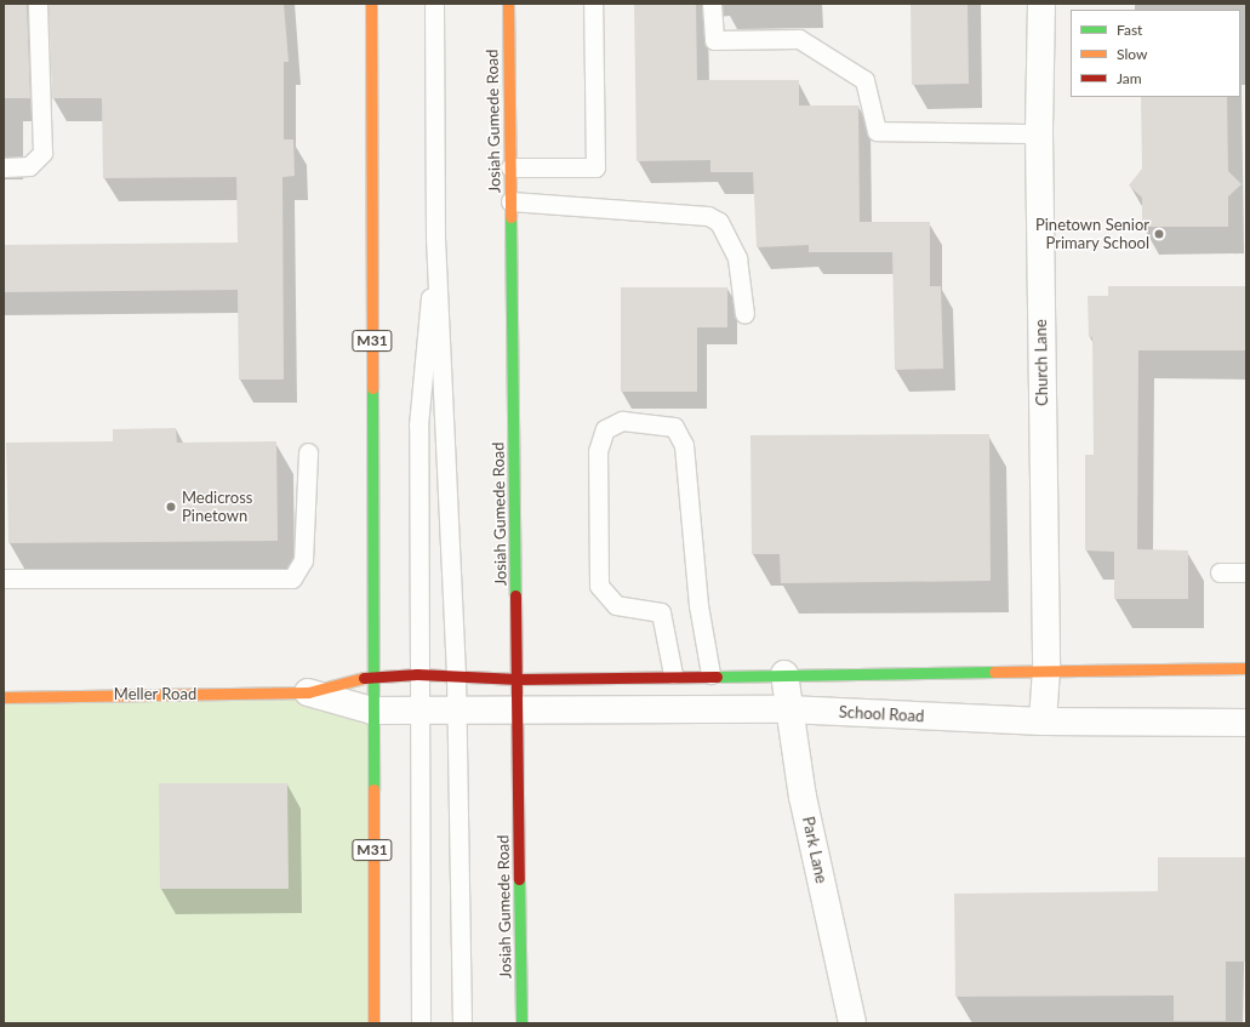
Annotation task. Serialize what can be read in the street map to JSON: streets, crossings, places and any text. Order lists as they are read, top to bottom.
{
  "streets": {
    "main road": ["Josiah Gumede Road", "M31", "Meller Road"],
    "street": ["Church Lane", "School Road", "Park Lane"]
  },
  "crossings": [
    ["Josiah Gumede Road", "Meller Road"],
    ["Josiah Gumede Road", "School Road"],
    ["M31", "Meller Road"],
    ["Church Lane", "School Road"],
    ["Meller Road", "School Road"],
    ["School Road", "Park Lane"]
  ],
  "places": ["Pinetown Senior Primary School", "Medicross Pinetown"],
  "legend": ["Fast", "Slow", "Jam"]
}
